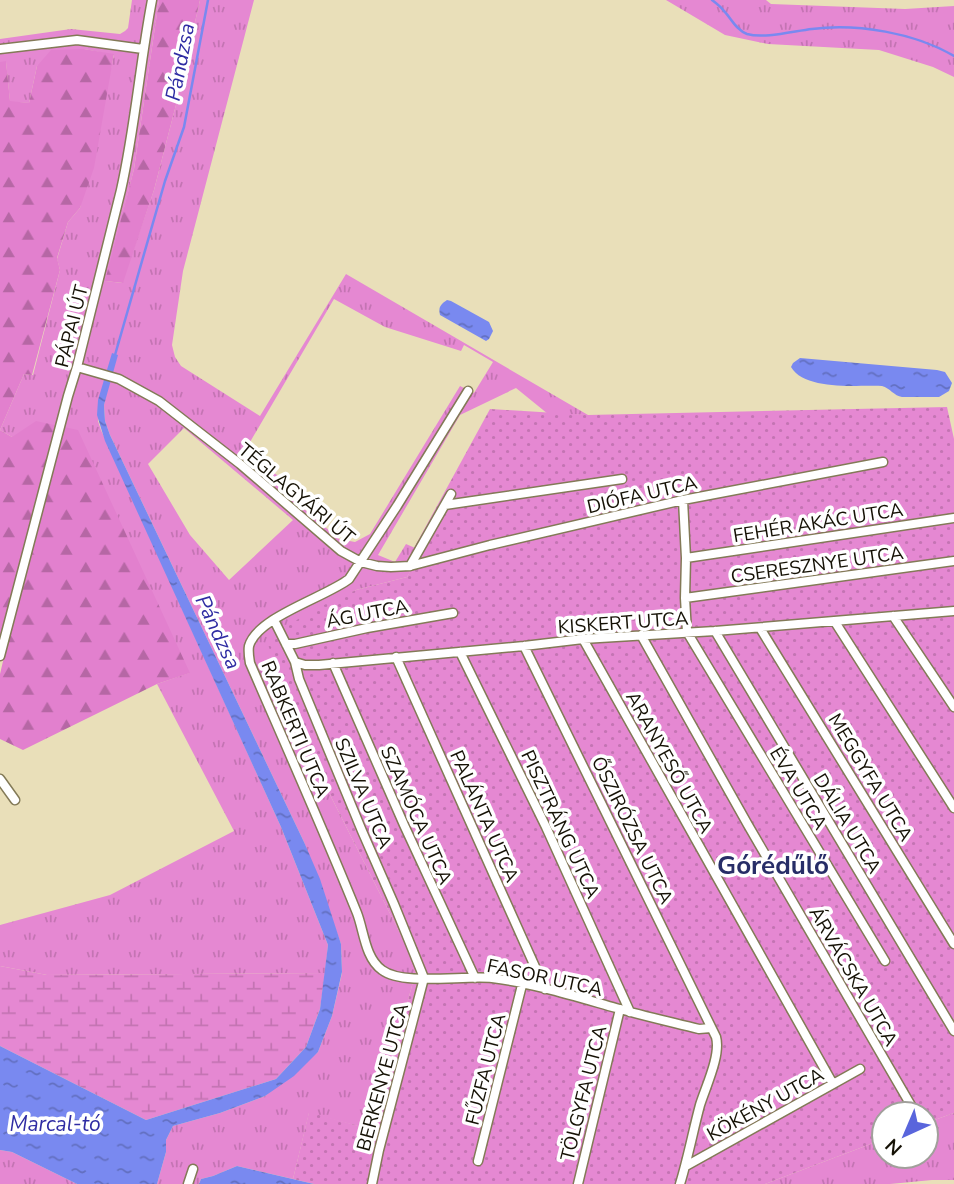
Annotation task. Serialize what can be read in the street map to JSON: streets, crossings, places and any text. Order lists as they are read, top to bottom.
{
  "streets": {
    "street": [
      "PÁPAI ÚT",
      "TÉGLAGYÁRI ÚT",
      "DIÓFA UTCA",
      "FEHÉR AKÁC UTCA",
      "CSERESZNYE UTCA",
      "ÁG UTCA",
      "KISKERT UTCA",
      "RABKERTI UTCA",
      "ARANYESŐ UTCA",
      "MEGGYFA UTCA",
      "ÉVA UTCA",
      "SZILVA UTCA",
      "SZAMÓCA UTCA",
      "PALÁNTA UTCA",
      "DÁLIA UTCA",
      "PISZTRÁNG UTCA",
      "ŐSZIRÓZSA UTCA",
      "ÁRVÁCSKA UTCA",
      "FASOR UTCA",
      "FŰZFA UTCA",
      "BERKENYE UTCA",
      "TÖLGYFA UTCA",
      "KÖKÉNY UTCA"
    ]
  },
  "crossings": [
    ["PÁPAI ÚT", "TÉGLAGYÁRI ÚT"],
    ["TÉGLAGYÁRI ÚT", "RABKERTI UTCA"],
    ["ÁG UTCA", "SZILVA UTCA"],
    ["KISKERT UTCA", "ARANYESŐ UTCA"],
    ["KISKERT UTCA", "MEGGYFA UTCA"],
    ["KISKERT UTCA", "ÉVA UTCA"],
    ["KISKERT UTCA", "SZILVA UTCA"],
    ["KISKERT UTCA", "SZAMÓCA UTCA"],
    ["KISKERT UTCA", "PALÁNTA UTCA"],
    ["KISKERT UTCA", "DÁLIA UTCA"],
    ["KISKERT UTCA", "PISZTRÁNG UTCA"],
    ["KISKERT UTCA", "ŐSZIRÓZSA UTCA"],
    ["KISKERT UTCA", "ÁRVÁCSKA UTCA"],
    ["RABKERTI UTCA", "SZILVA UTCA"],
    ["RABKERTI UTCA", "FASOR UTCA"],
    ["ARANYESŐ UTCA", "KÖKÉNY UTCA"],
    ["SZILVA UTCA", "FASOR UTCA"],
    ["SZILVA UTCA", "BERKENYE UTCA"],
    ["SZAMÓCA UTCA", "FASOR UTCA"],
    ["PALÁNTA UTCA", "FASOR UTCA"],
    ["PISZTRÁNG UTCA", "FASOR UTCA"],
    ["ŐSZIRÓZSA UTCA", "FASOR UTCA"],
    ["FASOR UTCA", "FŰZFA UTCA"],
    ["FASOR UTCA", "BERKENYE UTCA"],
    ["FASOR UTCA", "TÖLGYFA UTCA"]
  ],
  "districts": ["Górédűlő"],
  "water": ["Pándzsa", "Marcal-tó"],
  "north": "bottom left"
}
